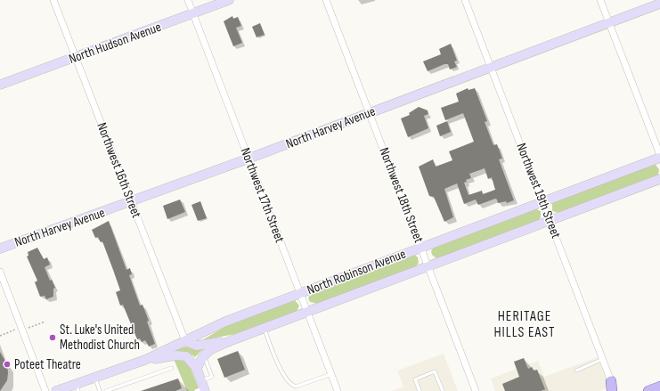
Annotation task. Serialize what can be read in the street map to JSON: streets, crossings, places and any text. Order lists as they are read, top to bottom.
{
  "streets": {
    "street": [
      "North Hudson Avenue",
      "North Harvey Avenue",
      "Northwest 16th Street",
      "Northwest 19th Street",
      "Northwest 17th Street",
      "Northwest 18th Street",
      "North Robinson Avenue"
    ]
  },
  "crossings": [
    ["North Hudson Avenue", "Northwest 16th Street"],
    ["North Hudson Avenue", "Northwest 17th Street"],
    ["North Harvey Avenue", "Northwest 16th Street"],
    ["North Harvey Avenue", "Northwest 19th Street"],
    ["North Harvey Avenue", "Northwest 17th Street"],
    ["North Harvey Avenue", "Northwest 18th Street"],
    ["Northwest 16th Street", "North Robinson Avenue"],
    ["Northwest 19th Street", "North Robinson Avenue"],
    ["Northwest 17th Street", "North Robinson Avenue"],
    ["Northwest 18th Street", "North Robinson Avenue"]
  ],
  "districts": ["HERITAGE HILLS EAST"],
  "places": ["St. Luke's United Methodist Church", "Poteet Theatre"]
}
